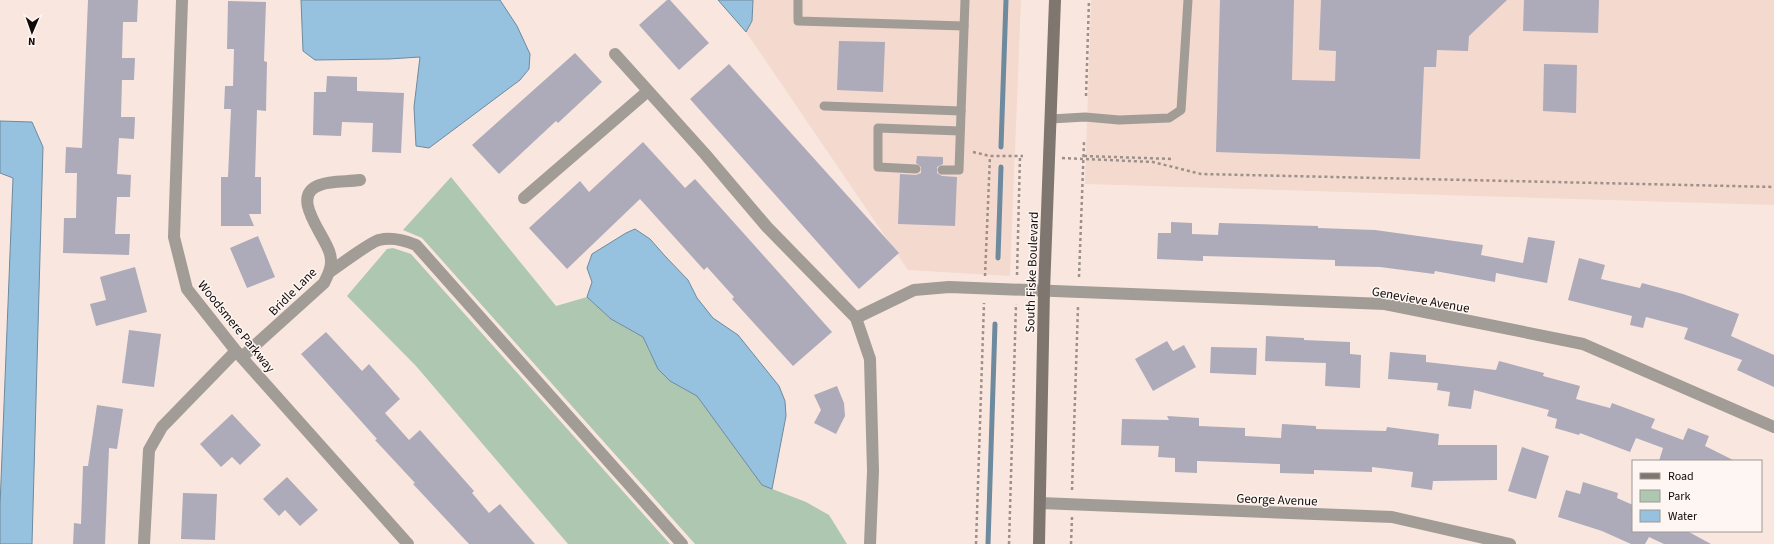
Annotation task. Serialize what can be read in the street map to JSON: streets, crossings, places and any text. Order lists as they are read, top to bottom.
{
  "streets": {
    "main road": ["South Fiske Boulevard"],
    "street": [
      "Bridle Lane",
      "Genevieve Avenue",
      "Woodsmere Parkway",
      "George Avenue"
    ]
  },
  "crossings": [
    ["South Fiske Boulevard", "Genevieve Avenue"],
    ["South Fiske Boulevard", "George Avenue"],
    ["Bridle Lane", "Woodsmere Parkway"]
  ],
  "legend": ["Road", "Park", "Water"],
  "north": "bottom"
}
